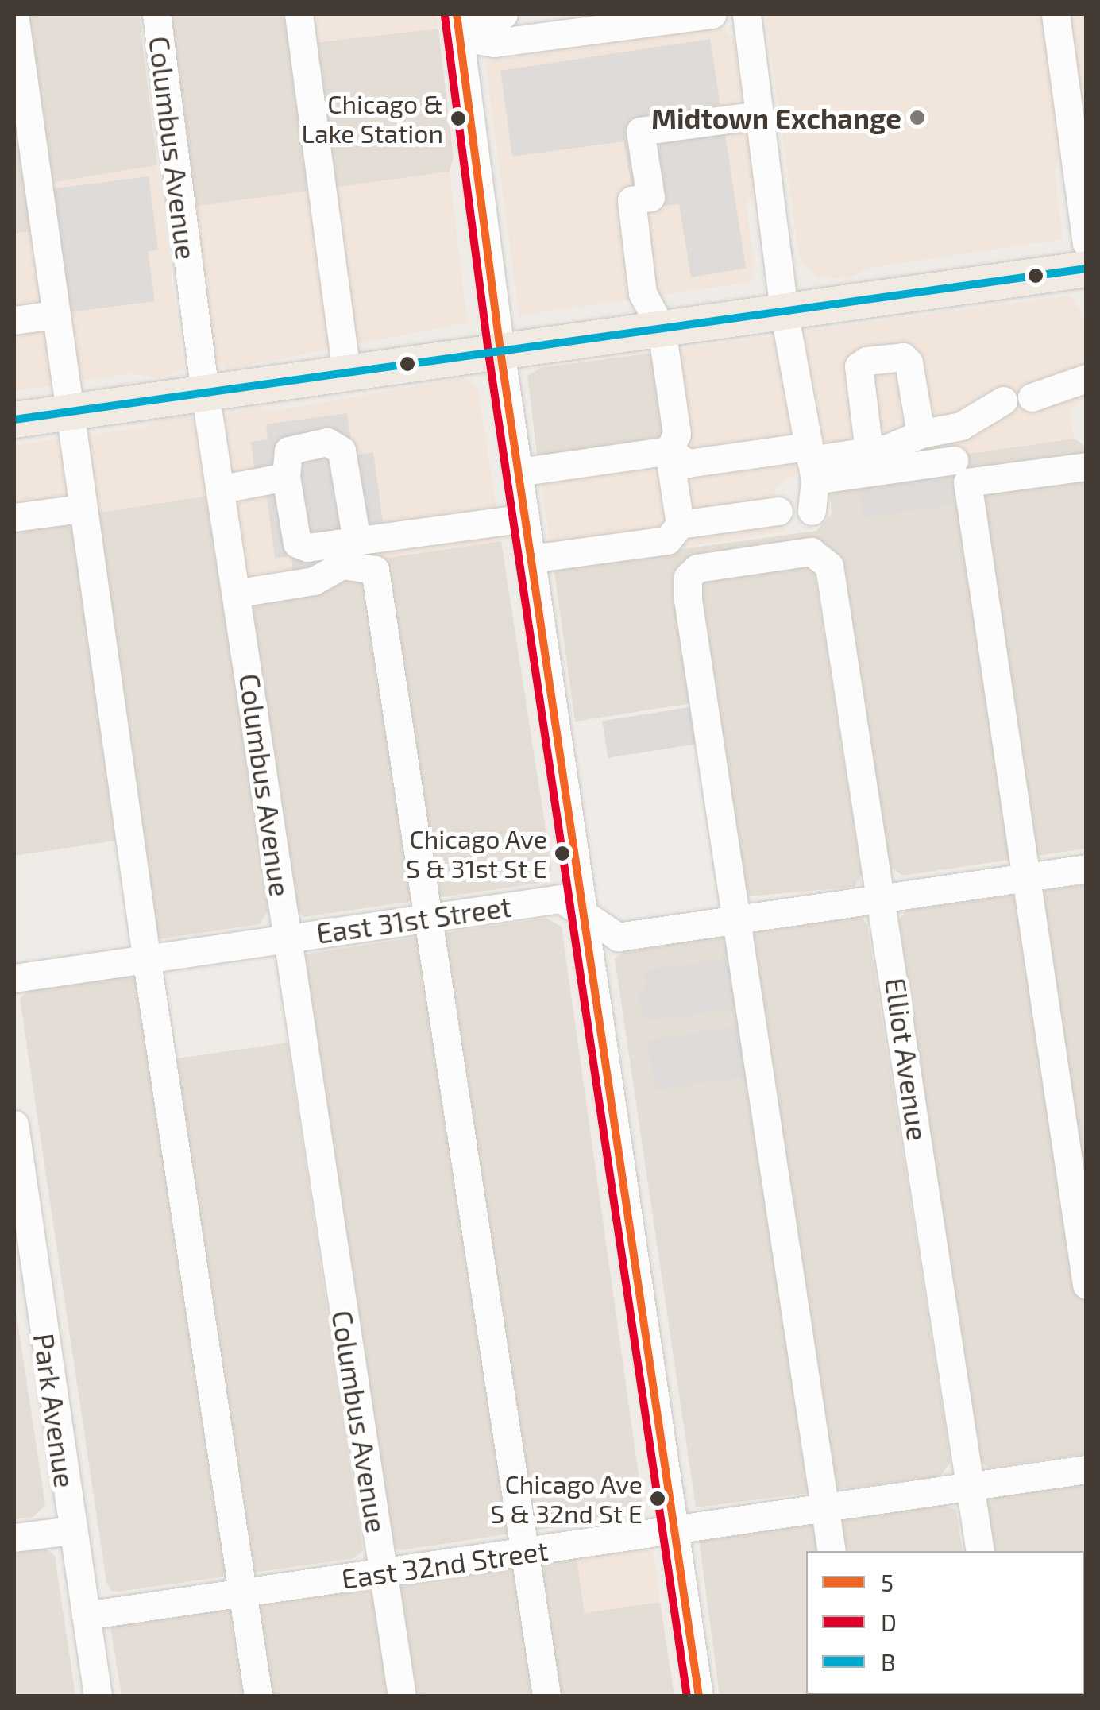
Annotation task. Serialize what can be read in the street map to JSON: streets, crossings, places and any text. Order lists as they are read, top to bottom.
{
  "streets": {
    "street": [
      "Columbus Avenue",
      "East 31st Street",
      "Elliot Avenue",
      "Park Avenue",
      "East 32nd Street"
    ]
  },
  "crossings": [
    ["Columbus Avenue", "East 31st Street"],
    ["Columbus Avenue", "East 32nd Street"],
    ["East 31st Street", "Elliot Avenue"],
    ["Elliot Avenue", "East 32nd Street"],
    ["Park Avenue", "East 32nd Street"]
  ],
  "places": [
    "Midtown Exchange",
    "Chicago & Lake Station",
    "Chicago Ave S & 31st St E",
    "Chicago Ave S & 32nd St E"
  ],
  "lines": ["transit line 5", "transit line D", "transit line B"],
  "legend": ["5", "D", "B"]
}
